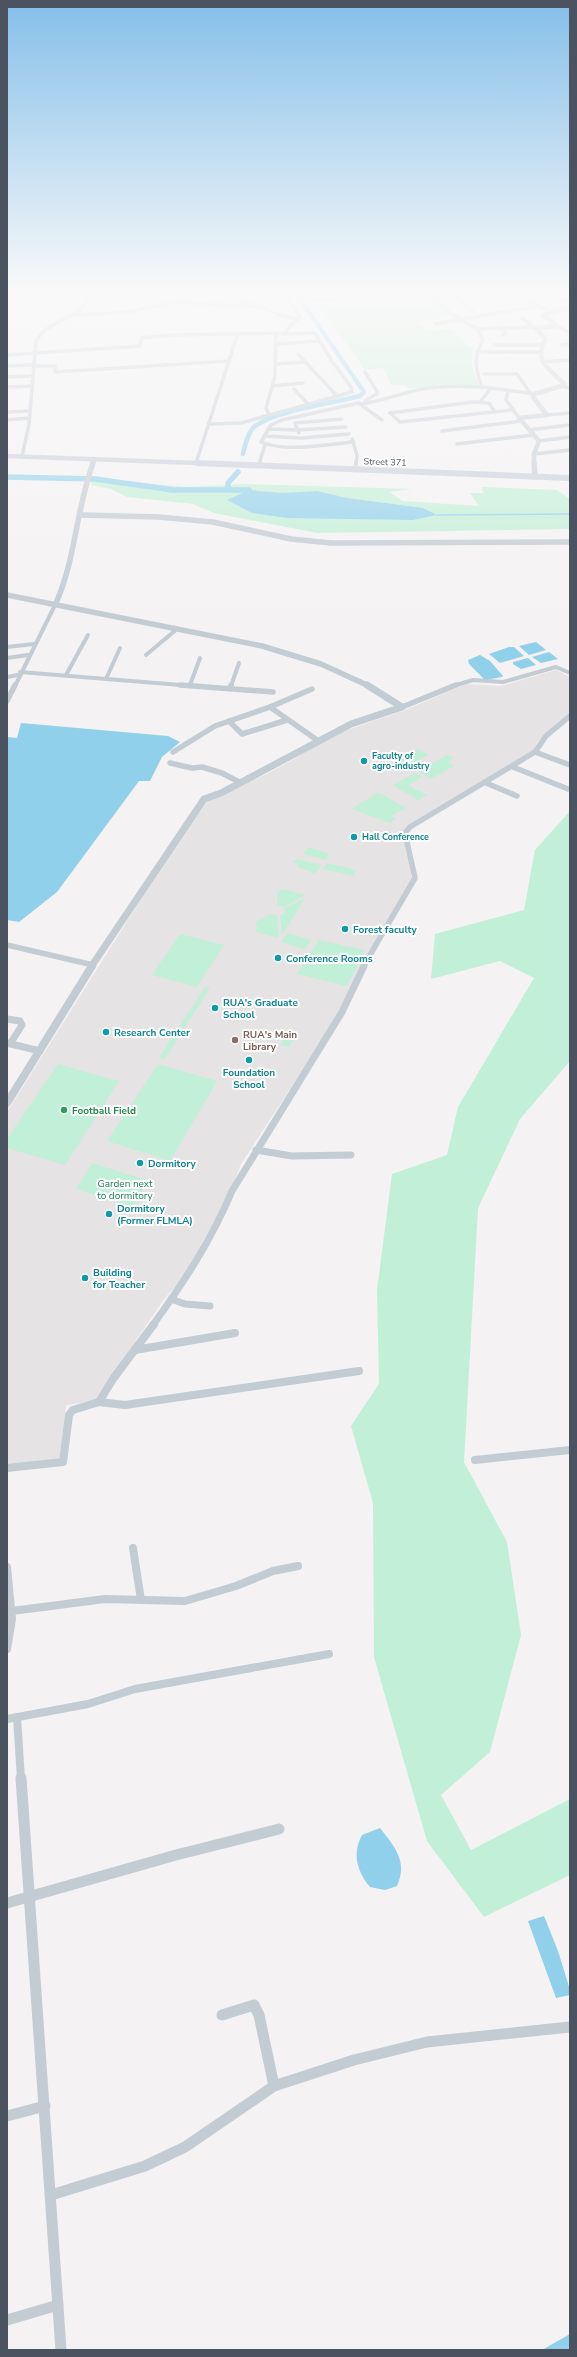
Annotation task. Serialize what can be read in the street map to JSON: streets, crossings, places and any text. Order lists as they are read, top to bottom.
{
  "streets": {
    "main road": ["Street 371"]
  },
  "parks": ["Garden next to dormitory"],
  "places": [
    "Faculty of agro-industry",
    "Hall Conference",
    "Forest faculty",
    "Conference Rooms",
    "RUA's Graduate School",
    "Research Center",
    "RUA's Main Library",
    "Foundation School",
    "Football Field",
    "Dormitory",
    "Dormitory (Former FLMLA)",
    "Building for Teacher"
  ]
}
